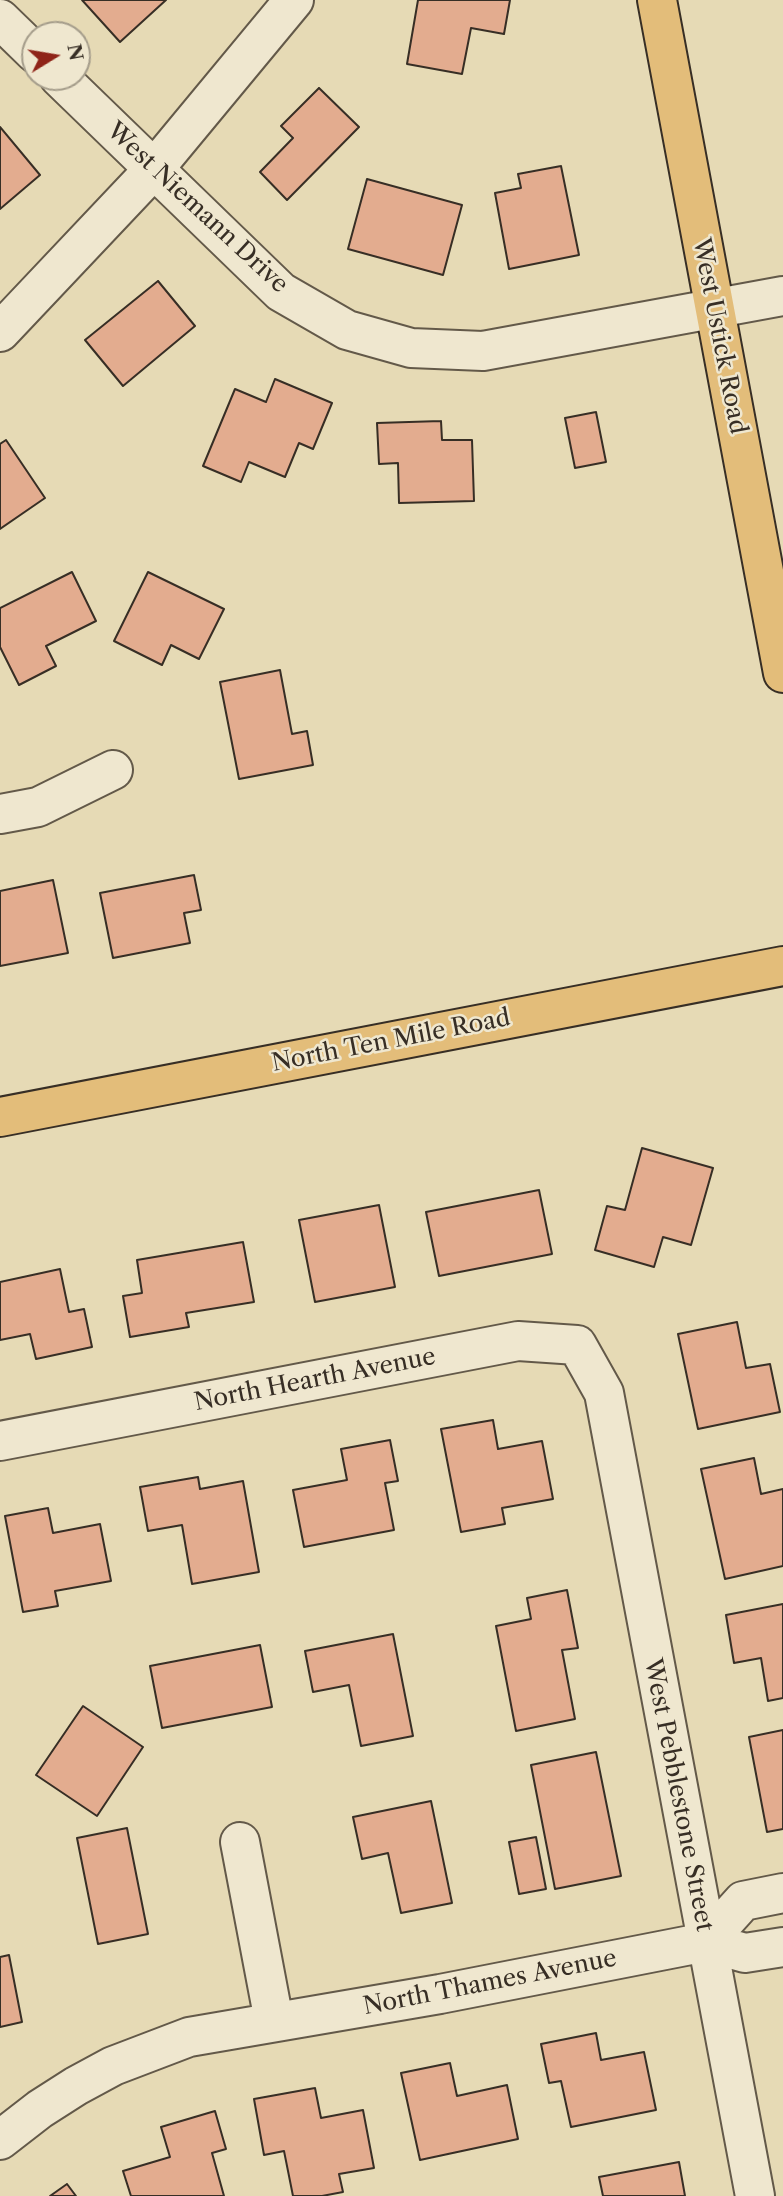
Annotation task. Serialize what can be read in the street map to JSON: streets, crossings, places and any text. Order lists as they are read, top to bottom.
{
  "streets": {
    "main road": ["West Ustick Road", "North Ten Mile Road"],
    "street": [
      "West Niemann Drive",
      "North Hearth Avenue",
      "West Pebblestone Street",
      "North Thames Avenue"
    ]
  },
  "crossings": [
    ["West Niemann Drive", "West Ustick Road"],
    ["North Hearth Avenue", "West Pebblestone Street"],
    ["West Pebblestone Street", "North Thames Avenue"]
  ],
  "north": "right"
}
